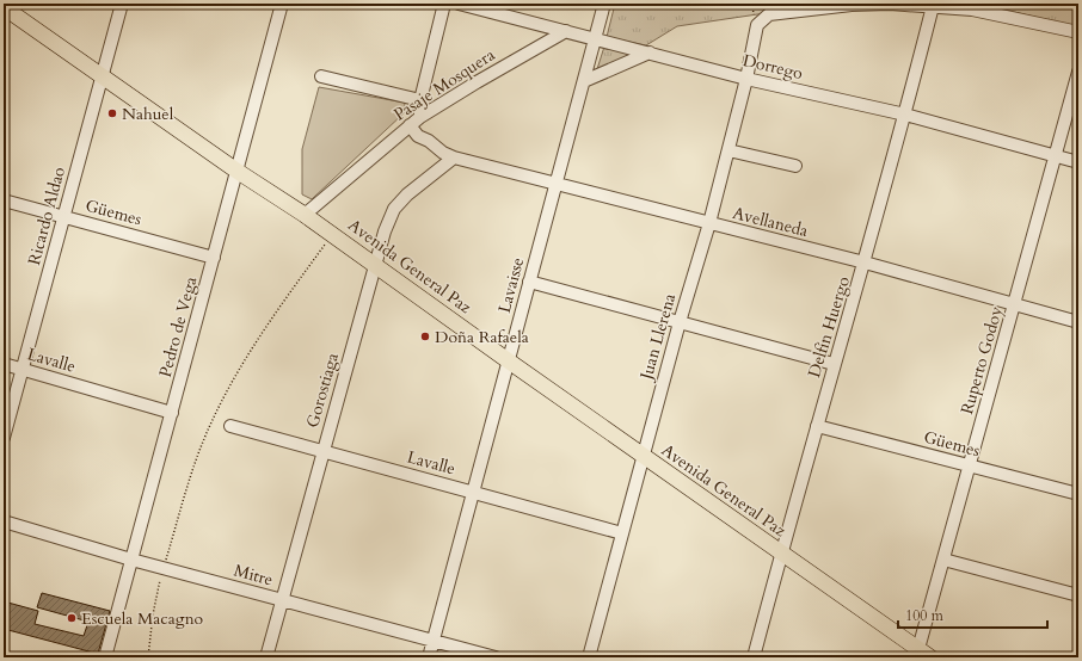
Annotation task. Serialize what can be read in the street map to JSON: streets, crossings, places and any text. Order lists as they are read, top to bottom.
{
  "streets": {
    "main road": ["Avenida General Paz"],
    "street": [
      "Dorrego",
      "Pasaje Mosquera",
      "Güemes",
      "Ricardo Aldao",
      "Avellaneda",
      "Lavaisse",
      "Pedro de Vega",
      "Delfín Huergo",
      "Juan Llerena",
      "Lavalle",
      "Ruperto Godoy",
      "Gorostiaga",
      "Mitre"
    ]
  },
  "crossings": [
    ["Dorrego", "Pasaje Mosquera"],
    ["Dorrego", "Lavaisse"],
    ["Dorrego", "Delfín Huergo"],
    ["Dorrego", "Juan Llerena"],
    ["Dorrego", "Ruperto Godoy"],
    ["Pasaje Mosquera", "Avellaneda"],
    ["Pasaje Mosquera", "Avenida General Paz"],
    ["Güemes", "Ricardo Aldao"],
    ["Güemes", "Pedro de Vega"],
    ["Güemes", "Delfín Huergo"],
    ["Güemes", "Ruperto Godoy"],
    ["Ricardo Aldao", "Avenida General Paz"],
    ["Ricardo Aldao", "Lavalle"],
    ["Avellaneda", "Lavaisse"],
    ["Avellaneda", "Delfín Huergo"],
    ["Avellaneda", "Juan Llerena"],
    ["Avellaneda", "Ruperto Godoy"],
    ["Avellaneda", "Gorostiaga"],
    ["Avenida General Paz", "Lavaisse"],
    ["Avenida General Paz", "Pedro de Vega"],
    ["Avenida General Paz", "Delfín Huergo"],
    ["Avenida General Paz", "Juan Llerena"],
    ["Avenida General Paz", "Ruperto Godoy"],
    ["Avenida General Paz", "Gorostiaga"],
    ["Lavaisse", "Lavalle"],
    ["Lavaisse", "Mitre"],
    ["Pedro de Vega", "Lavalle"],
    ["Pedro de Vega", "Mitre"],
    ["Delfín Huergo", "Juan Llerena"],
    ["Juan Llerena", "Lavalle"],
    ["Lavalle", "Gorostiaga"],
    ["Gorostiaga", "Mitre"]
  ],
  "places": ["Nahuel", "Doña Rafaela", "Escuela Macagno"],
  "scale_bar": "100 m"
}
